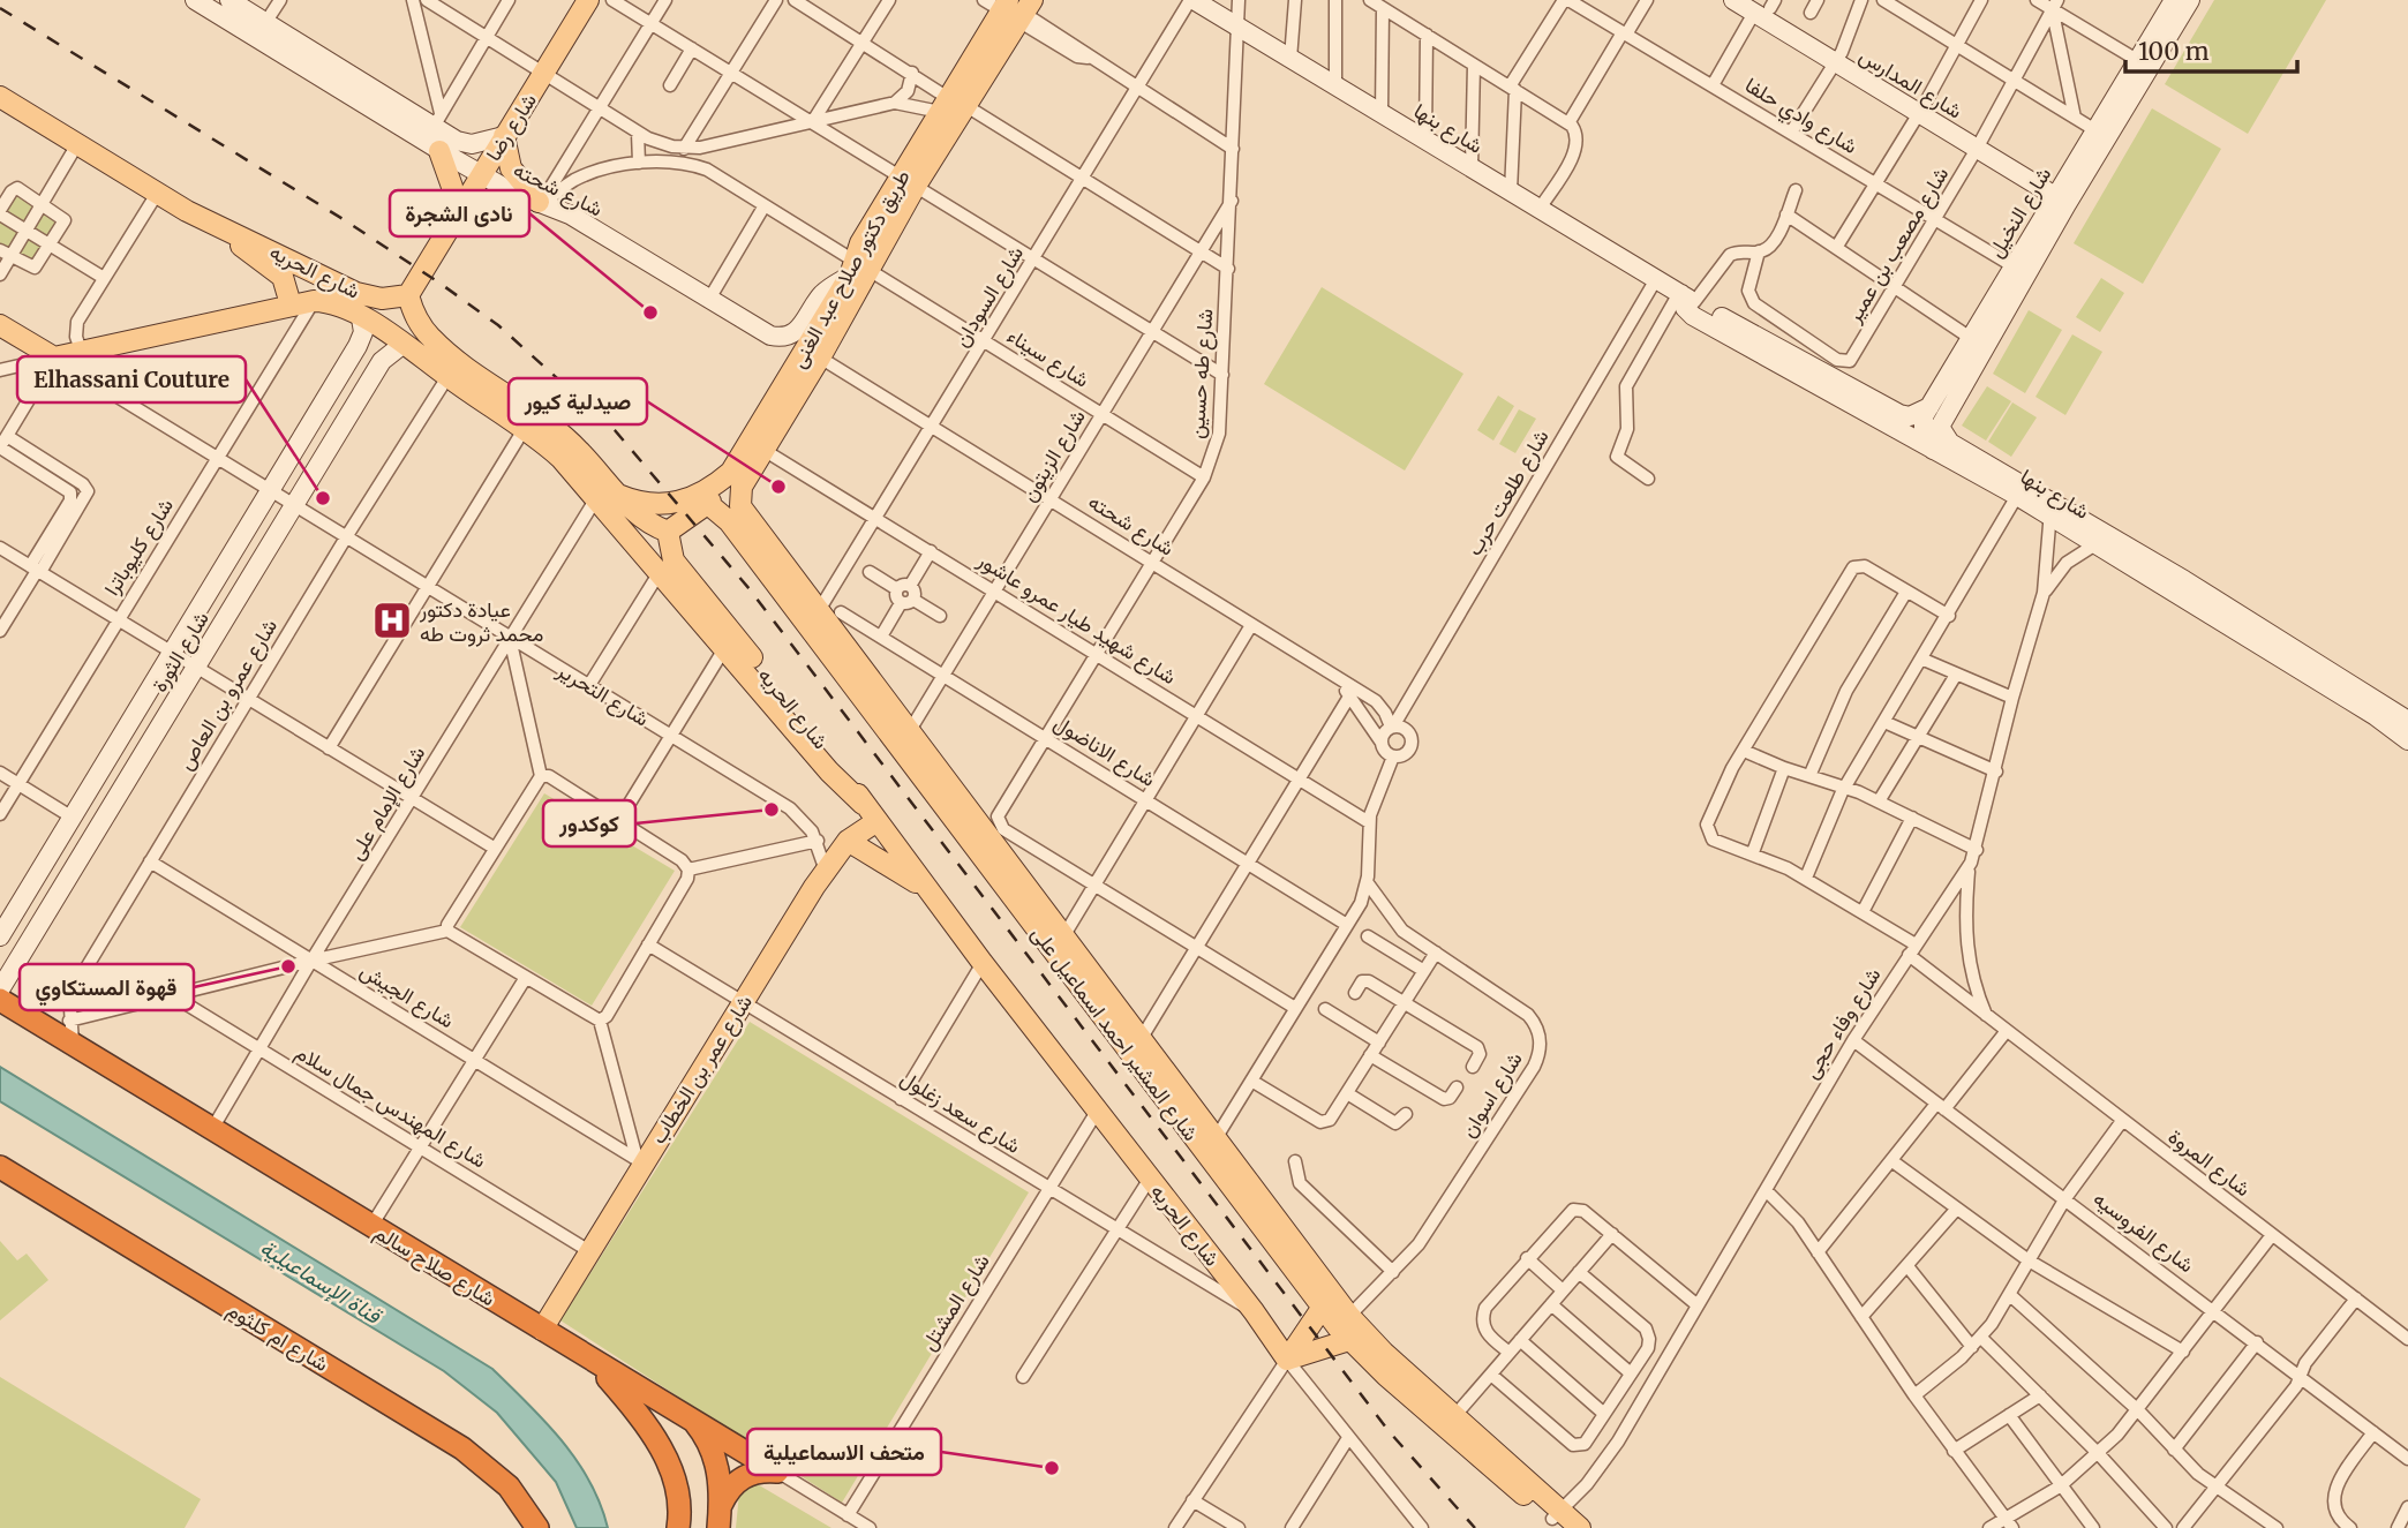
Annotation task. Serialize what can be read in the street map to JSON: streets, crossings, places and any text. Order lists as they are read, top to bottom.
{
  "streets": {
    "highway": ["شارع صلاح سالم", "شارع ام كلثوم"],
    "main road": [
      "شارع المدارس",
      "شارع رضا",
      "شارع بنها",
      "شارع شحته",
      "شارع النخيل",
      "طريق دكتور صلاح عبد الغنى",
      "شارع الحريه",
      "شارع الثورة",
      "شارع المشير احمد اسماعيل على",
      "شارع عمر بن الخطاب"
    ],
    "street": [
      "شارع وادي حلفا",
      "شارع مصعب بن عمير",
      "شارع السودان",
      "شارع سيناء",
      "شارع طه حسين",
      "شارع الزيتون",
      "شارع طلعت حرب",
      "شارع كليوباترا",
      "شارع شهيد طيار عمرو عاشور",
      "شارع عمرو بن العاص",
      "شارع التحرير",
      "شارع الاناضول",
      "شارع الإمام على",
      "شارع الجيش",
      "شارع وفاء حجى",
      "شارع اسوان",
      "شارع المهندس جمال سلام",
      "شارع سعد زغلول",
      "شارع المروة",
      "شارع الفروسيه",
      "شارع المشتل"
    ]
  },
  "crossings": [
    ["شارع المدارس", "شارع النخيل"],
    ["شارع المدارس", "شارع مصعب بن عمير"],
    ["شارع وادي حلفا", "شارع النخيل"],
    ["شارع وادي حلفا", "شارع مصعب بن عمير"],
    ["شارع رضا", "شارع شحته"],
    ["شارع رضا", "شارع الحريه"],
    ["شارع بنها", "شارع النخيل"],
    ["شارع بنها", "شارع السودان"],
    ["شارع بنها", "شارع طه حسين"],
    ["شارع بنها", "شارع طلعت حرب"],
    ["شارع بنها", "شارع وفاء حجى"],
    ["شارع شحته", "طريق دكتور صلاح عبد الغنى"],
    ["شارع شحته", "شارع السودان"],
    ["شارع شحته", "شارع سيناء"],
    ["شارع شحته", "شارع طه حسين"],
    ["شارع شحته", "شارع الزيتون"],
    ["شارع شحته", "شارع طلعت حرب"],
    ["طريق دكتور صلاح عبد الغنى", "شارع الحريه"],
    ["طريق دكتور صلاح عبد الغنى", "شارع سيناء"],
    ["طريق دكتور صلاح عبد الغنى", "شارع شهيد طيار عمرو عاشور"],
    ["طريق دكتور صلاح عبد الغنى", "شارع المشير احمد اسماعيل على"],
    ["شارع الحريه", "شارع كليوباترا"],
    ["شارع الحريه", "شارع الثورة"],
    ["شارع الحريه", "شارع عمرو بن العاص"],
    ["شارع الحريه", "شارع الإمام على"],
    ["شارع الحريه", "شارع عمر بن الخطاب"],
    ["شارع الحريه", "شارع سعد زغلول"],
    ["شارع الحريه", "شارع المشتل"],
    ["شارع السودان", "شارع سيناء"],
    ["شارع السودان", "شارع شهيد طيار عمرو عاشور"],
    ["شارع السودان", "شارع المشير احمد اسماعيل على"],
    ["شارع سيناء", "شارع طه حسين"],
    ["شارع سيناء", "شارع الزيتون"],
    ["شارع طه حسين", "شارع الزيتون"],
    ["شارع طه حسين", "شارع شهيد طيار عمرو عاشور"],
    ["شارع طه حسين", "شارع الاناضول"],
    ["شارع الزيتون", "شارع شهيد طيار عمرو عاشور"],
    ["شارع الزيتون", "شارع الاناضول"],
    ["شارع الزيتون", "شارع المشير احمد اسماعيل على"],
    ["شارع كليوباترا", "شارع التحرير"],
    ["شارع الثورة", "شارع التحرير"],
    ["شارع عمرو بن العاص", "شارع التحرير"],
    ["شارع عمرو بن العاص", "شارع الجيش"],
    ["شارع عمرو بن العاص", "شارع صلاح سالم"],
    ["شارع التحرير", "شارع الإمام على"],
    ["شارع التحرير", "شارع عمر بن الخطاب"],
    ["شارع الإمام على", "شارع الجيش"],
    ["شارع الإمام على", "شارع المهندس جمال سلام"],
    ["شارع الإمام على", "شارع صلاح سالم"],
    ["شارع الجيش", "شارع عمر بن الخطاب"],
    ["شارع وفاء حجى", "شارع المشير احمد اسماعيل على"],
    ["شارع وفاء حجى", "شارع المروة"],
    ["شارع وفاء حجى", "شارع الفروسيه"],
    ["شارع المشير احمد اسماعيل على", "شارع اسوان"],
    ["شارع عمر بن الخطاب", "شارع المهندس جمال سلام"],
    ["شارع عمر بن الخطاب", "شارع سعد زغلول"],
    ["شارع عمر بن الخطاب", "شارع صلاح سالم"],
    ["شارع سعد زغلول", "شارع المشتل"],
    ["شارع صلاح سالم", "شارع المشتل"]
  ],
  "water": ["قناة الإسماعيلية"],
  "places": {
    "other": [
      "نادى الشجرة",
      "صيدلية كيور",
      "Elhassani Couture",
      "كوكدور",
      "قهوة المستكاوي",
      "متحف الاسماعيلية"
    ],
    "hospital": ["عيادة دكتور محمد ثروت طه"]
  },
  "scale_bar": "100 m"
}
